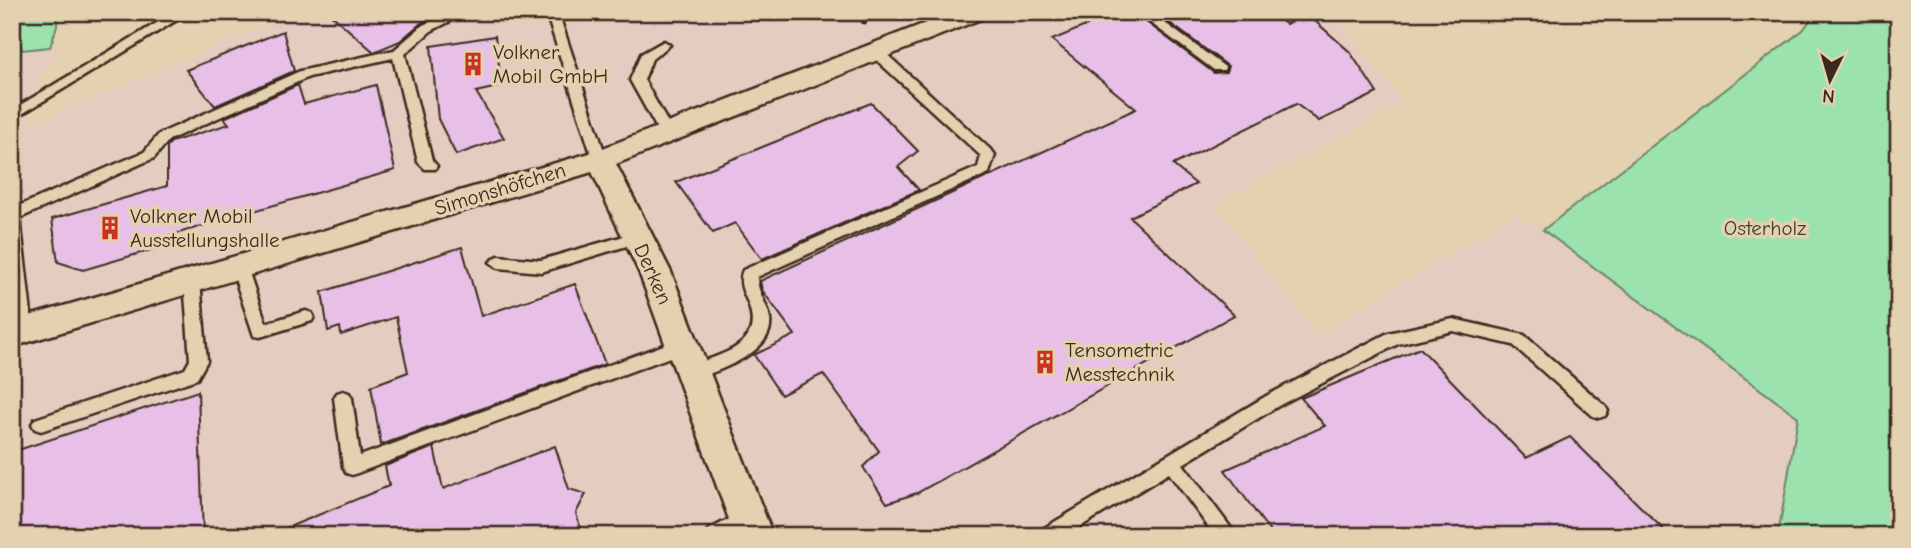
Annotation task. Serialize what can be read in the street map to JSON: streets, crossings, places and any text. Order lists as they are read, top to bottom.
{
  "streets": {
    "street": ["Simonshöfchen", "Derken"]
  },
  "crossings": [
    ["Simonshöfchen", "Derken"]
  ],
  "parks": ["Osterholz"],
  "places": {
    "building": ["Volkner Mobil GmbH", "Volkner Mobil Ausstellungshalle", "Tensometric Messtechnik"]
  },
  "north": "bottom"
}
